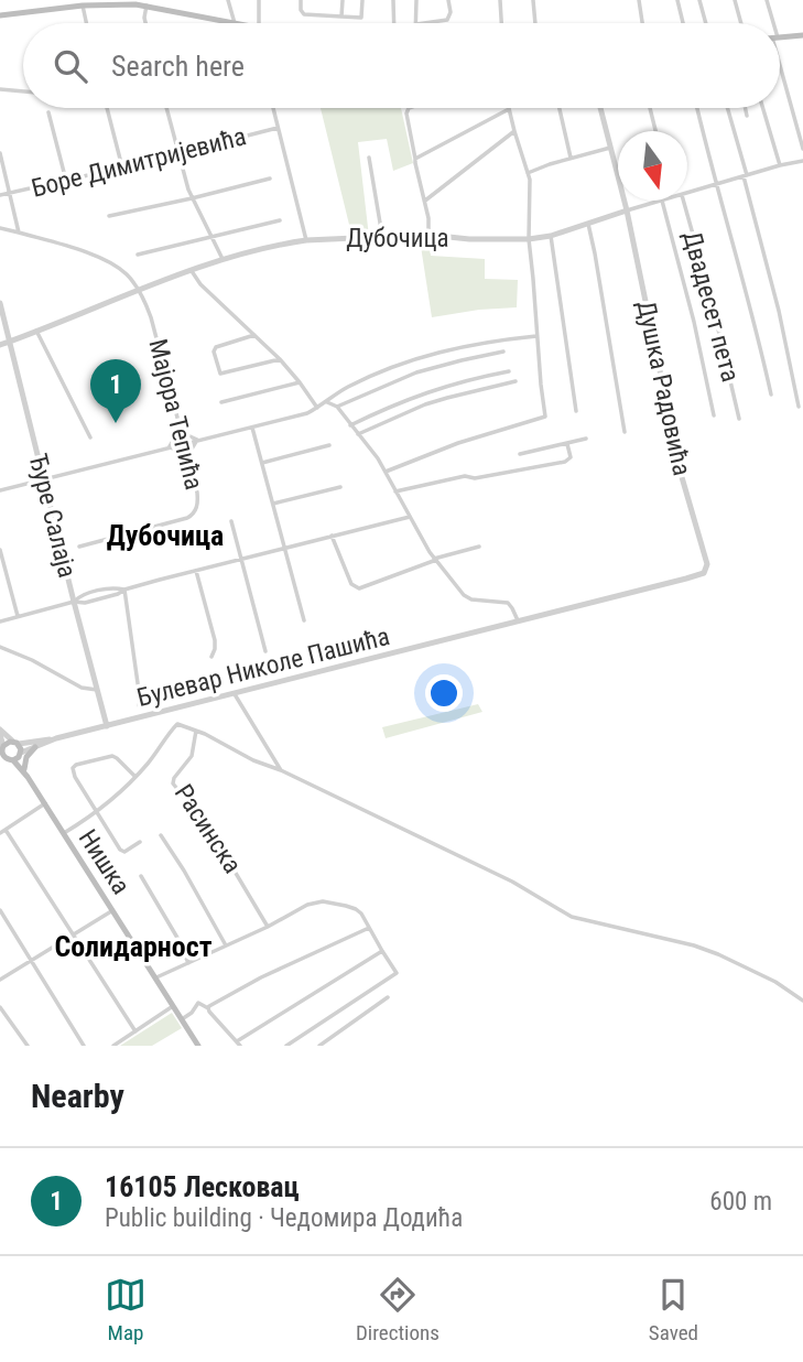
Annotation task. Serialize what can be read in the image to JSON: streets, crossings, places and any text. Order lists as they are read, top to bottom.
{
  "streets": {
    "main road": ["Нишка"],
    "street": [
      "Боре Димитријевића",
      "Дубочица",
      "Двадесет пета",
      "Душка Радовића",
      "Мајора Тепића",
      "Ђуре Салаја",
      "Булевар Николе Пашића",
      "Расинска"
    ]
  },
  "crossings": [
    ["Дубочица", "Душка Радовића"],
    ["Дубочица", "Мајора Тепића"],
    ["Дубочица", "Ђуре Салаја"],
    ["Душка Радовића", "Булевар Николе Пашића"],
    ["Ђуре Салаја", "Булевар Николе Пашића"]
  ],
  "districts": ["Дубочица", "Солидарност"],
  "north": "bottom",
  "page": {
    "search": "Search here",
    "pins": "1",
    "heading": "Nearby",
    "list": [
      {
        "mark": "1",
        "name": "16105 Лесковац",
        "note": "Public building · Чедомира Додића",
        "value": "600 m"
      }
    ],
    "nav": ["Map", "Directions", "Saved"]
  }
}
